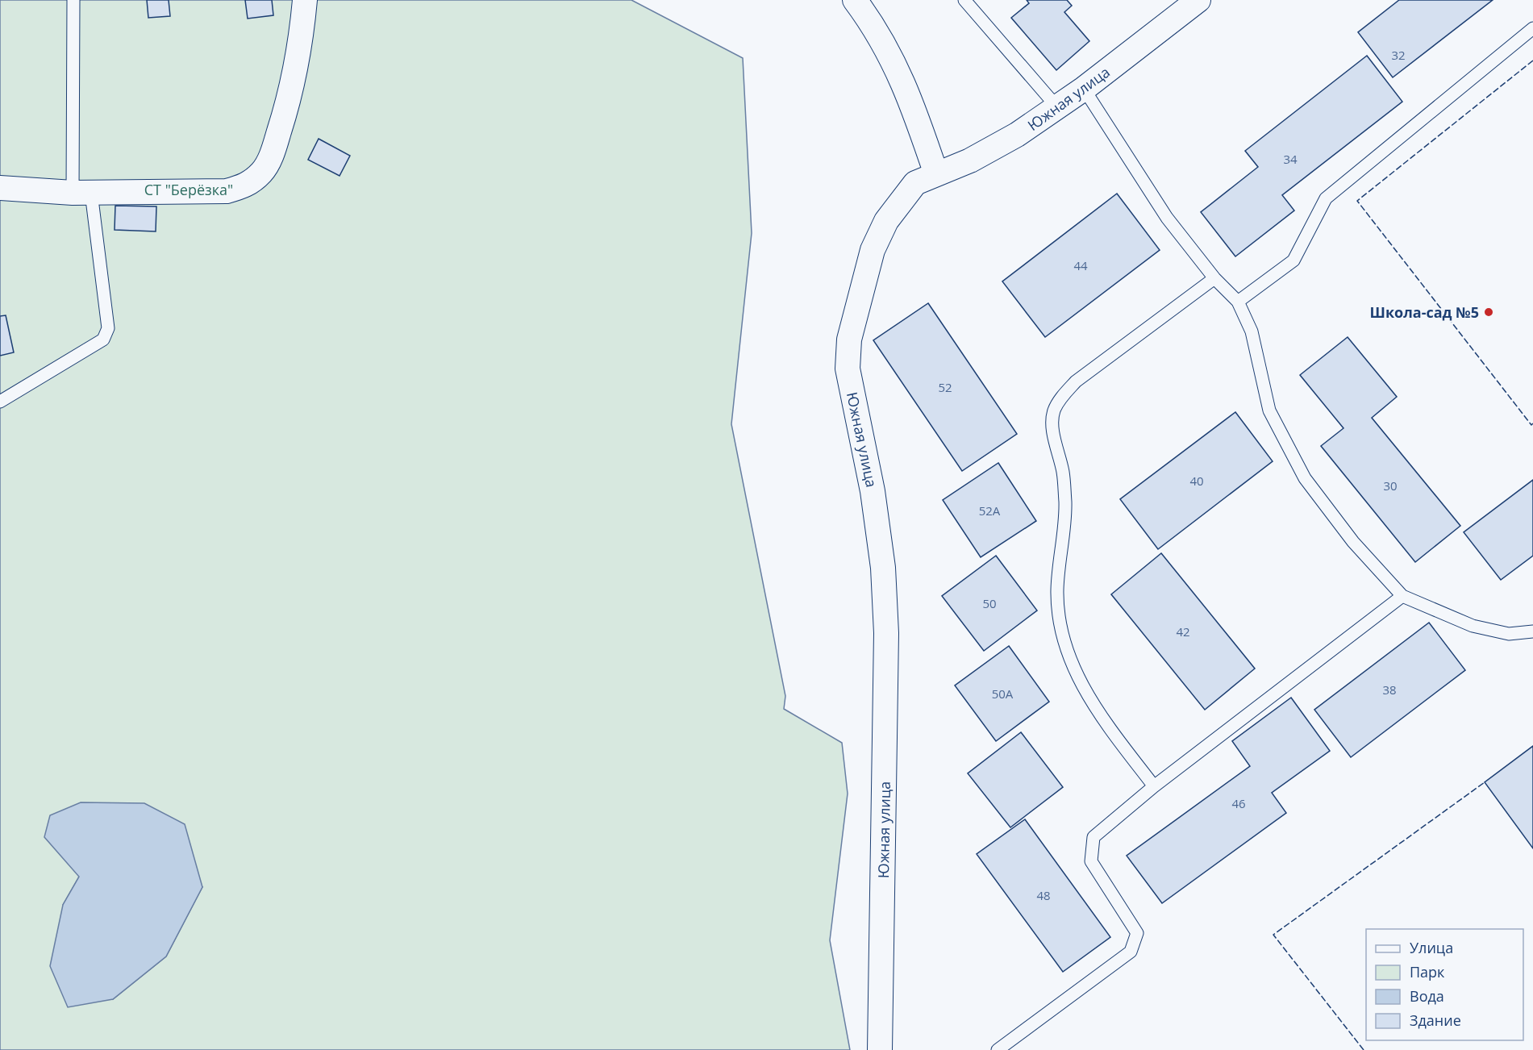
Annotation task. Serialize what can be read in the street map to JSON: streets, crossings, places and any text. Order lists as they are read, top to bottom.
{
  "streets": {
    "street": ["Южная улица"]
  },
  "parks": ["СТ \"Берёзка\""],
  "places": ["Школа-сад №5"],
  "house_numbers": [
    "32",
    "34",
    "44",
    "52",
    "40",
    "30",
    "52А",
    "50",
    "42",
    "38",
    "50А",
    "46",
    "48"
  ],
  "legend": [
    "Улица",
    "Парк",
    "Вода",
    "Здание"
  ]
}
